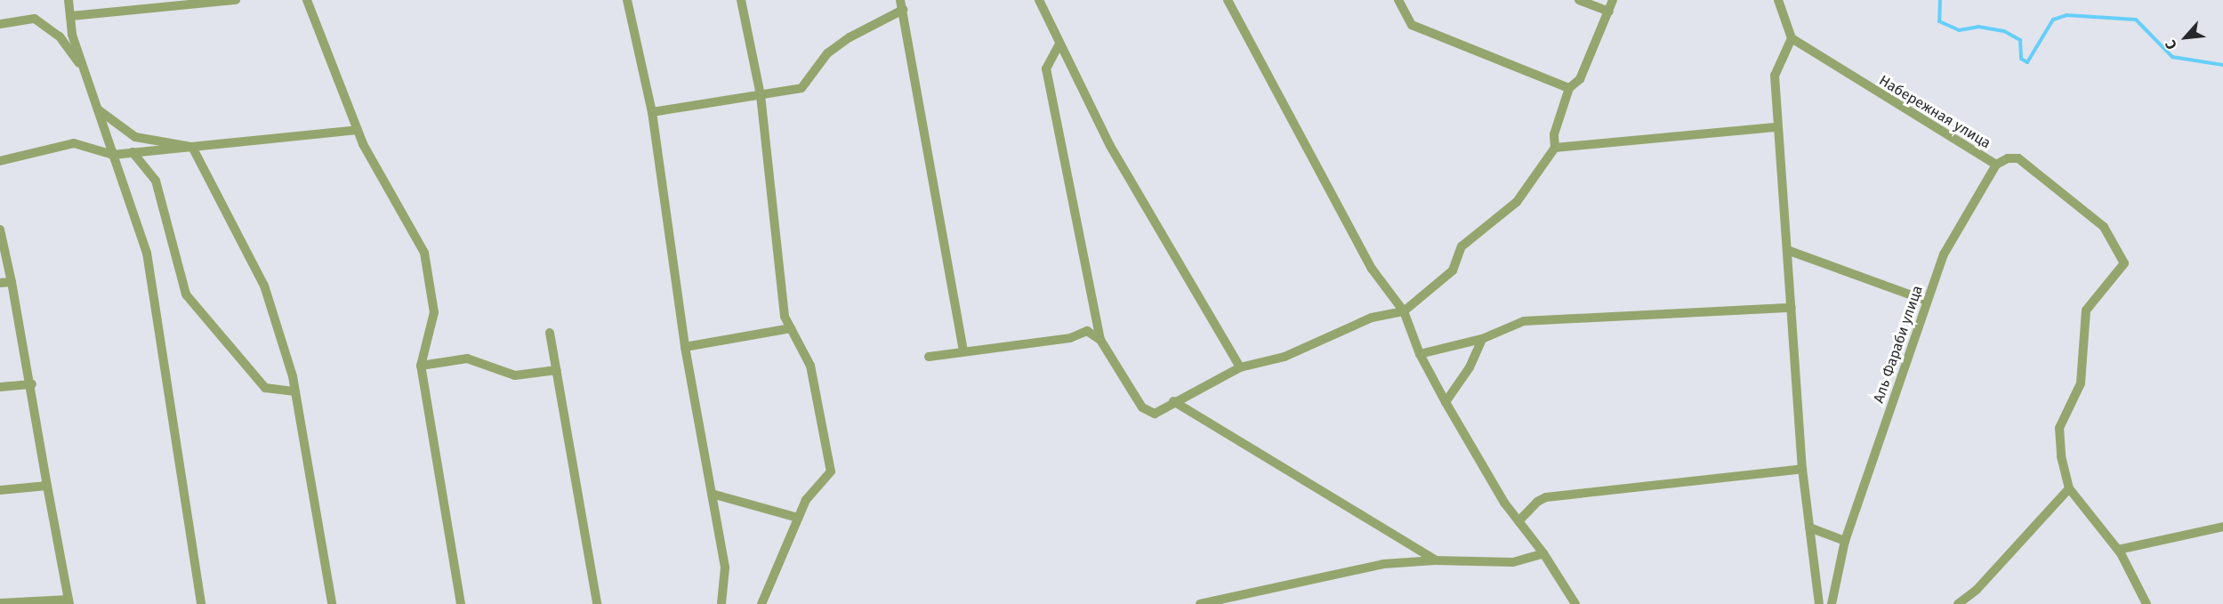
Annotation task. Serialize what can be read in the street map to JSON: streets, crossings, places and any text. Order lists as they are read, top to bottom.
{
  "streets": {
    "street": ["Набережная улица", "Аль Фараби улица"]
  },
  "crossings": [
    ["Набережная улица", "Аль Фараби улица"]
  ],
  "north": "bottom left"
}
